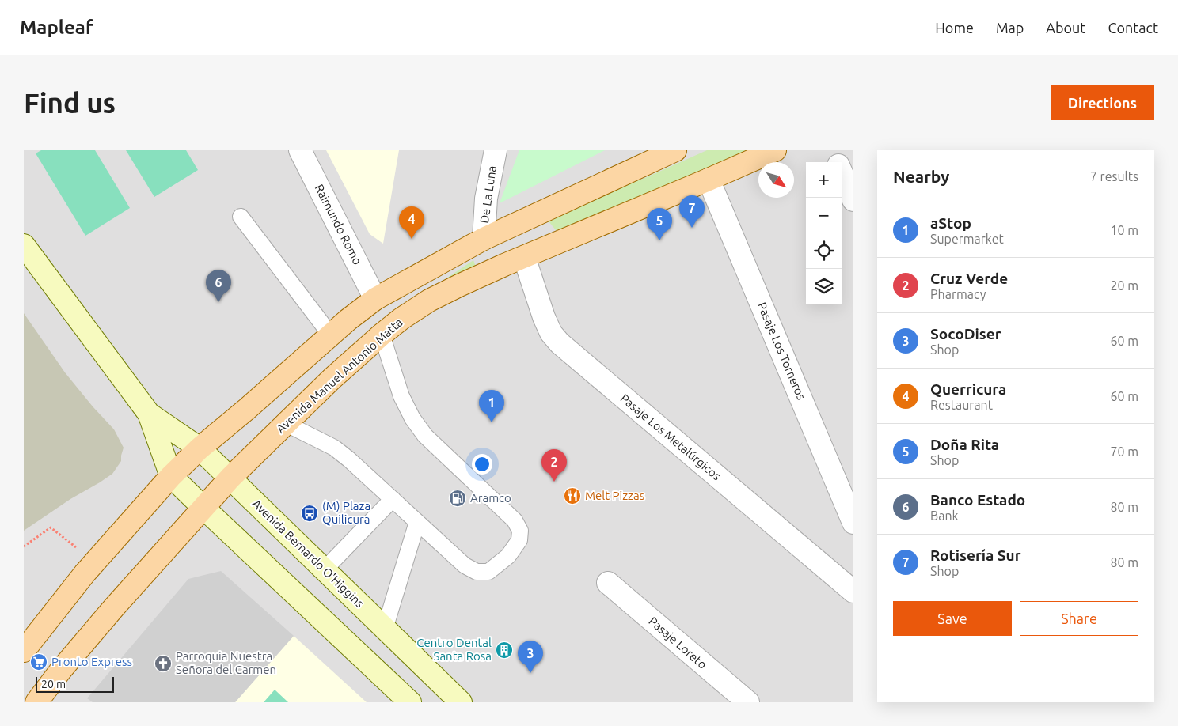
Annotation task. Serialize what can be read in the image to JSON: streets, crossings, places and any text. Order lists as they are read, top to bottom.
{
  "streets": {
    "main road": ["Avenida Manuel Antonio Matta", "Avenida Bernardo O'Higgins"],
    "street": [
      "De La Luna",
      "Raimundo Romo",
      "Pasaje Los Torneros",
      "Pasaje Los Metalúrgicos",
      "Pasaje Loreto"
    ]
  },
  "crossings": [
    ["Pasaje Los Torneros", "Avenida Manuel Antonio Matta"],
    ["Avenida Manuel Antonio Matta", "Pasaje Los Metalúrgicos"],
    ["Avenida Manuel Antonio Matta", "Avenida Bernardo O'Higgins"]
  ],
  "places": {
    "restaurant": ["Melt Pizzas"],
    "fuel station": ["Aramco"],
    "bus stop": ["(M) Plaza Quilicura"],
    "building": ["Centro Dental Santa Rosa"],
    "supermarket": ["Pronto Express"],
    "church": ["Parroquia Nuestra Señora del Carmen"]
  },
  "scale_bar": "20 m",
  "north": "bottom right",
  "page": {
    "header": "Mapleaf",
    "nav": [
      "Home",
      "Map",
      "About",
      "Contact"
    ],
    "buttons": [
      "Directions",
      ["Save", "Share"]
    ],
    "title": "Find us",
    "heading": ["Nearby", "7 results"],
    "map_buttons": ["+", "−"],
    "pins": [
      "7",
      "4",
      "5",
      "6",
      "1",
      "2",
      "3"
    ],
    "list": [
      {
        "mark": "1",
        "name": "aStop",
        "note": "Supermarket",
        "value": "10 m"
      },
      {
        "mark": "2",
        "name": "Cruz Verde",
        "note": "Pharmacy",
        "value": "20 m"
      },
      {
        "mark": "3",
        "name": "SocoDiser",
        "note": "Shop",
        "value": "60 m"
      },
      {
        "mark": "4",
        "name": "Querricura",
        "note": "Restaurant",
        "value": "60 m"
      },
      {
        "mark": "5",
        "name": "Doña Rita",
        "note": "Shop",
        "value": "70 m"
      },
      {
        "mark": "6",
        "name": "Banco Estado",
        "note": "Bank",
        "value": "80 m"
      },
      {
        "mark": "7",
        "name": "Rotisería Sur",
        "note": "Shop",
        "value": "80 m"
      }
    ],
    "scale": "20 m"
  }
}
